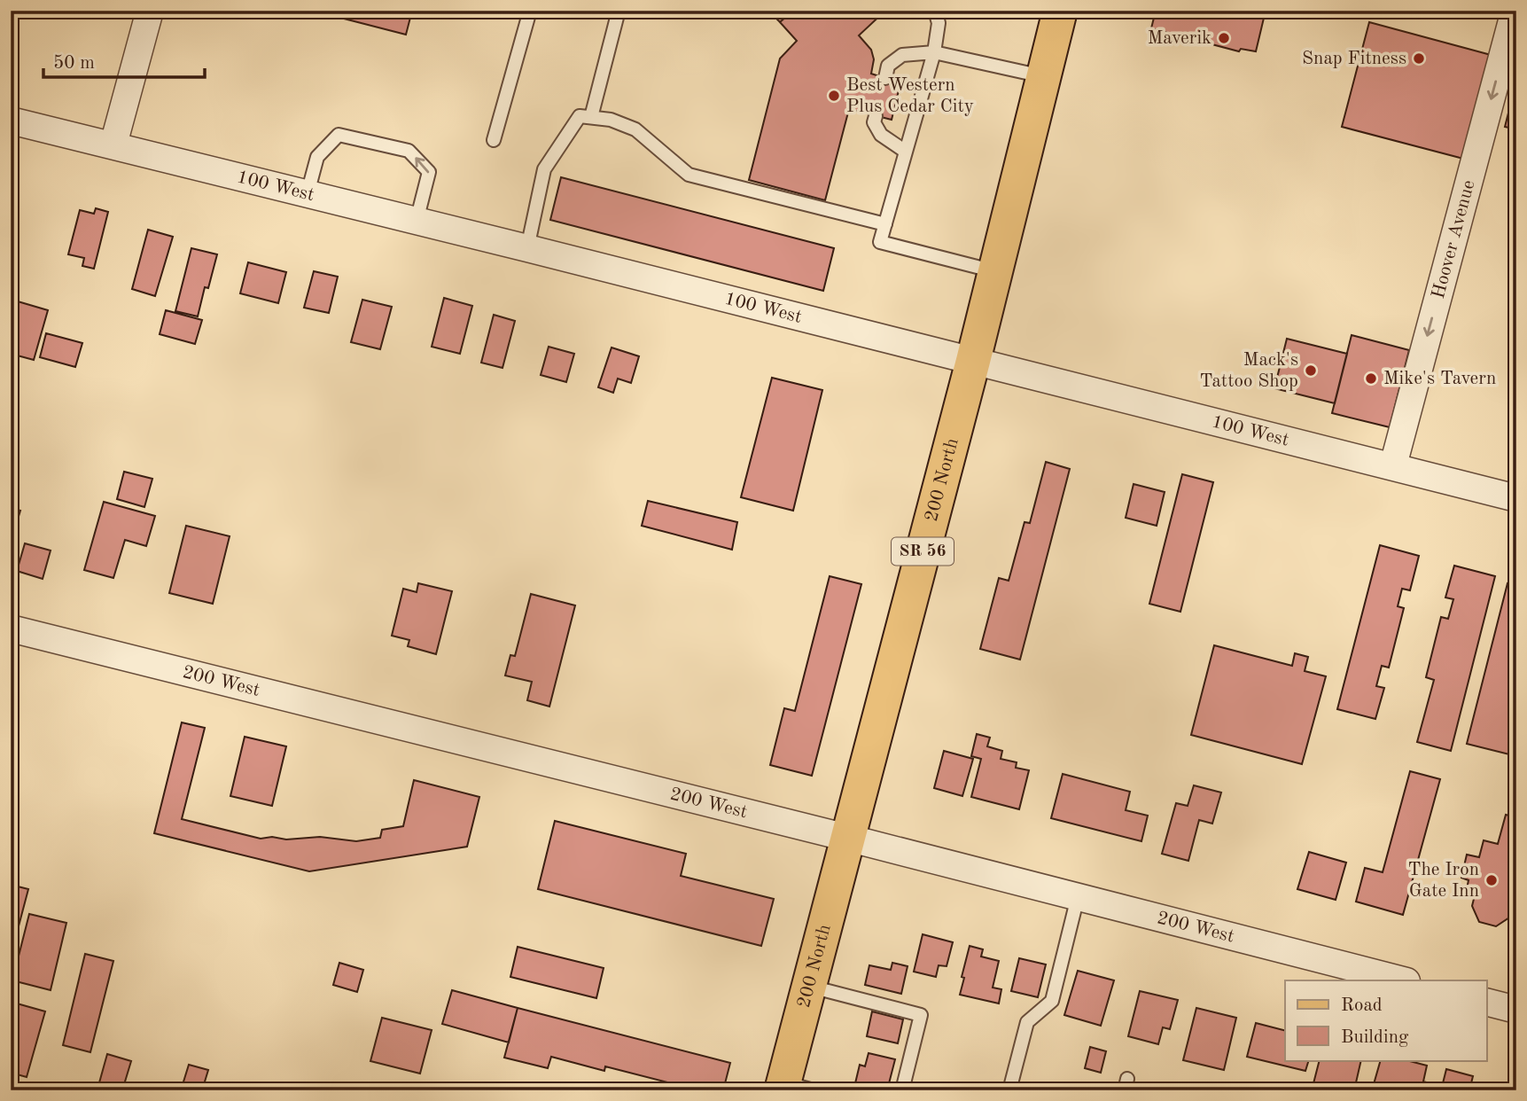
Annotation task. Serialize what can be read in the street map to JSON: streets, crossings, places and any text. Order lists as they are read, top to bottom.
{
  "streets": {
    "main road": ["200 North", "SR 56"],
    "street": ["100 West", "Hoover Avenue", "200 West"]
  },
  "crossings": [
    ["100 West", "Hoover Avenue"],
    ["100 West", "200 North"],
    ["200 North", "200 West"]
  ],
  "one_way": ["Hoover Avenue"],
  "places": [
    "Maverik",
    "Snap Fitness",
    "Best Western Plus Cedar City",
    "Mack's Tattoo Shop",
    "Mike's Tavern",
    "The Iron Gate Inn"
  ],
  "legend": ["Road", "Building"],
  "scale_bar": "50 m"
}
